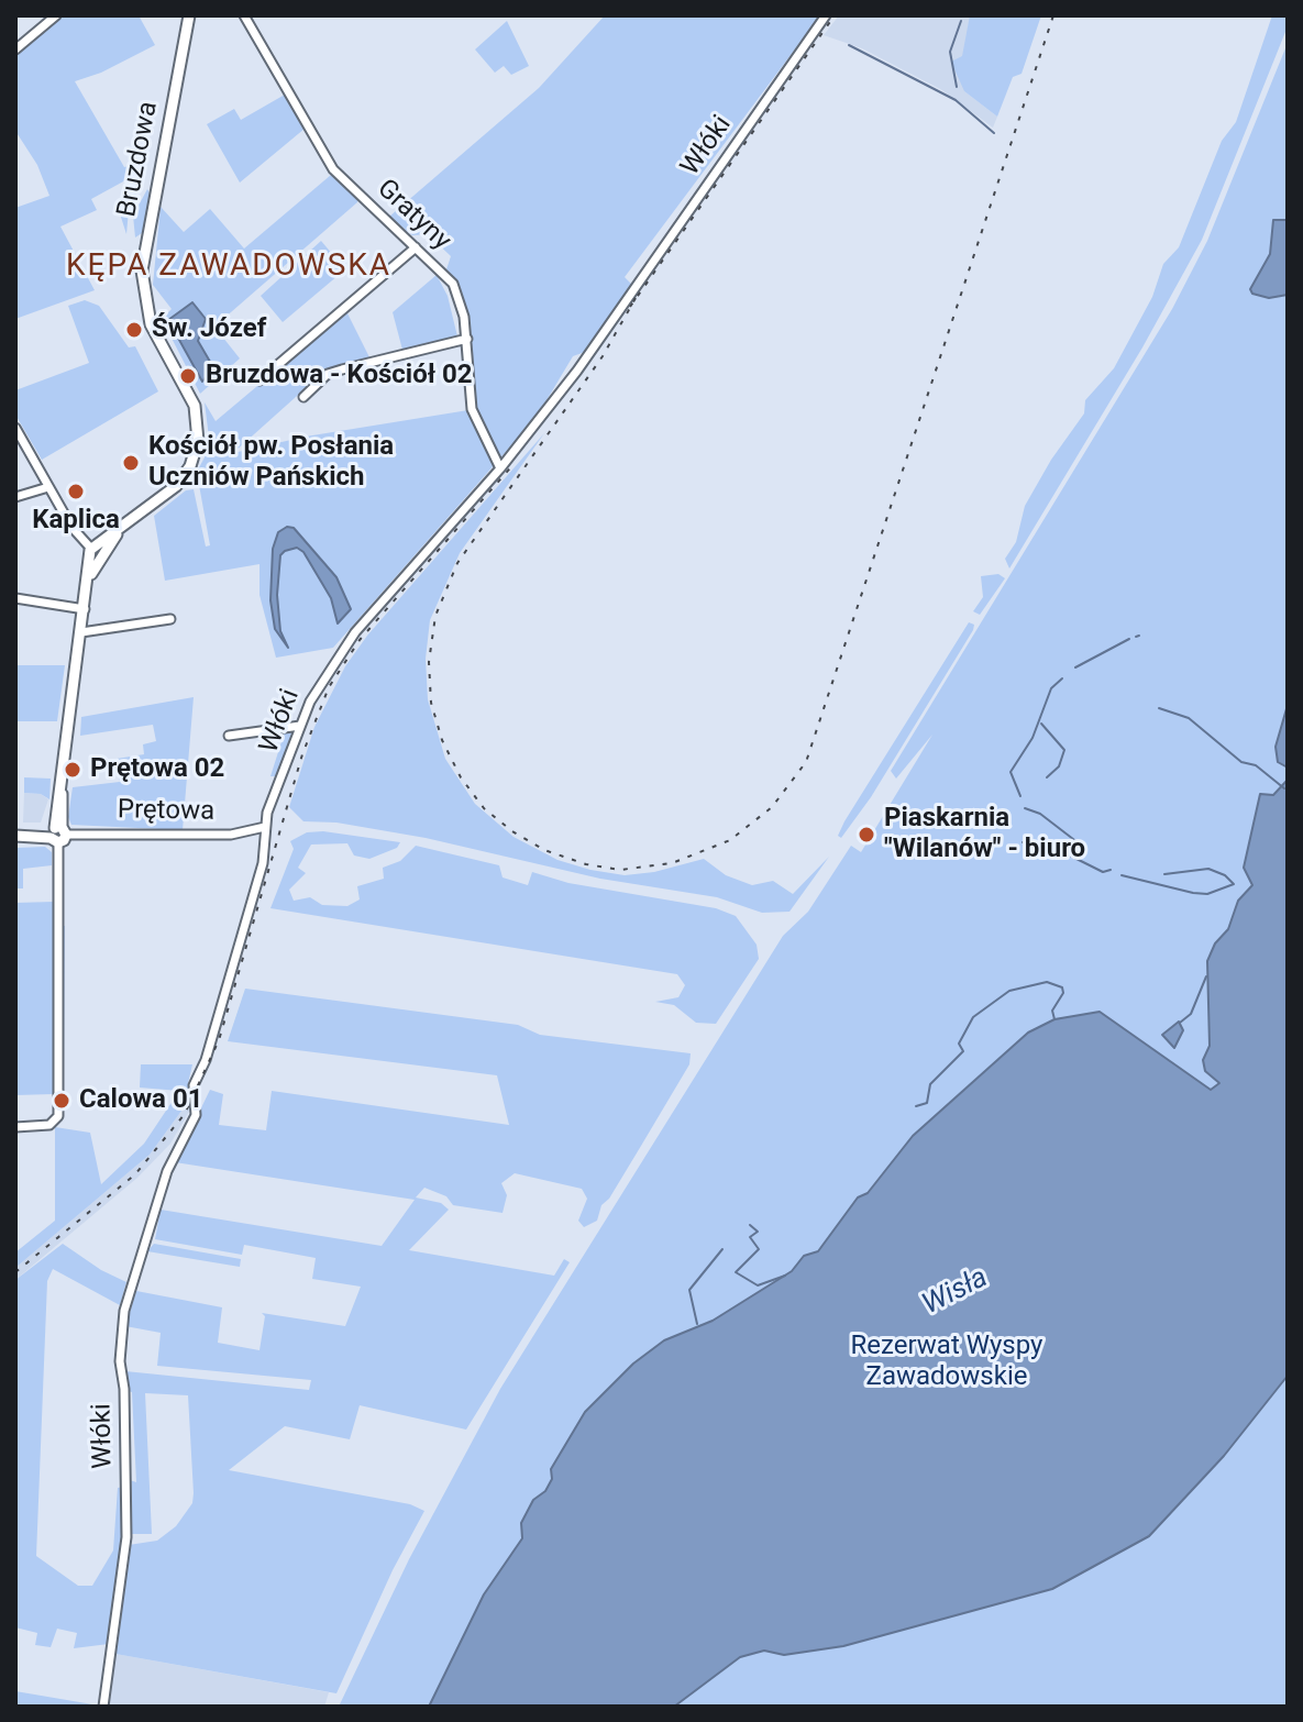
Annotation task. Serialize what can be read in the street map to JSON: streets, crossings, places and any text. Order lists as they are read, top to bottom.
{
  "streets": {
    "street": [
      "Włóki",
      "Bruzdowa",
      "Gratyny",
      "Prętowa"
    ]
  },
  "crossings": [
    ["Włóki", "Gratyny"],
    ["Włóki", "Prętowa"],
    ["Bruzdowa", "Prętowa"]
  ],
  "districts": ["KĘPA ZAWADOWSKA"],
  "water": ["Wisła"],
  "parks": ["Rezerwat Wyspy Zawadowskie"],
  "places": [
    "Św. Józef",
    "Bruzdowa - Kościół 02",
    "Kościół pw. Posłania Uczniów Pańskich",
    "Kaplica",
    "Prętowa 02",
    "Piaskarnia \"Wilanów\" - biuro",
    "Calowa 01"
  ]
}
